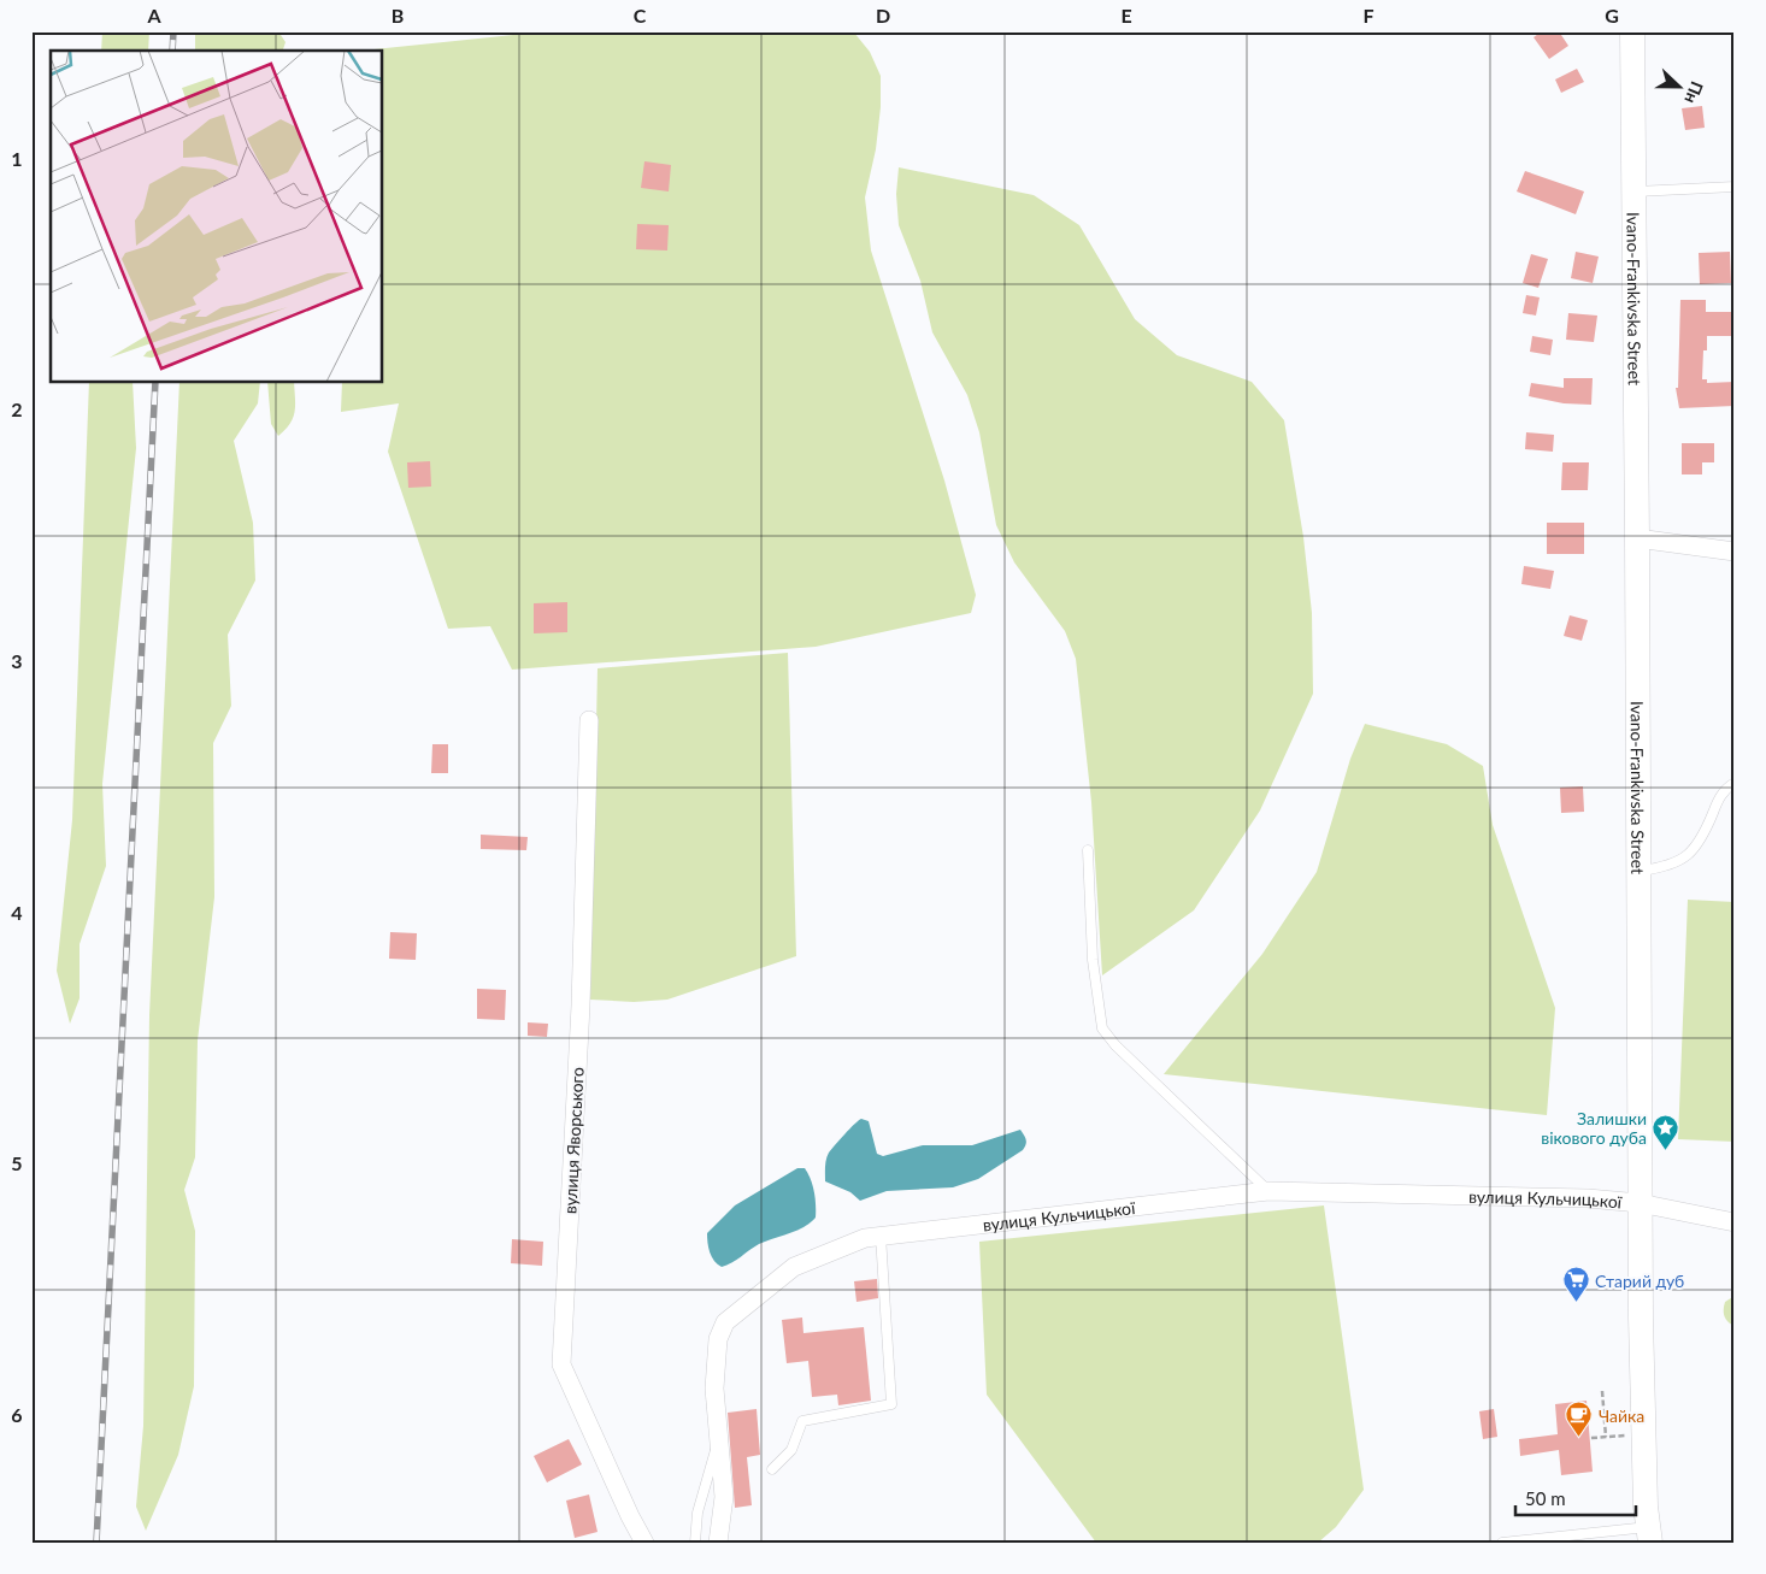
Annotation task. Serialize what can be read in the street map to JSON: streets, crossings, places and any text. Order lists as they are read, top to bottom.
{
  "streets": {
    "main road": ["Ivano-Frankivska Street"],
    "street": ["вулиця Яворського", "вулиця Кульчицької"]
  },
  "crossings": [
    ["Ivano-Frankivska Street", "вулиця Кульчицької"]
  ],
  "places": {
    "place": ["Залишки вікового дуба"],
    "supermarket": ["Старий дуб"],
    "cafe": ["Чайка"]
  },
  "scale_bar": "50 m",
  "north": "right",
  "grid": {
    "columns": [
      "A",
      "B",
      "C",
      "D",
      "E",
      "F",
      "G"
    ],
    "rows": [
      "1",
      "2",
      "3",
      "4",
      "5",
      "6"
    ]
  }
}
